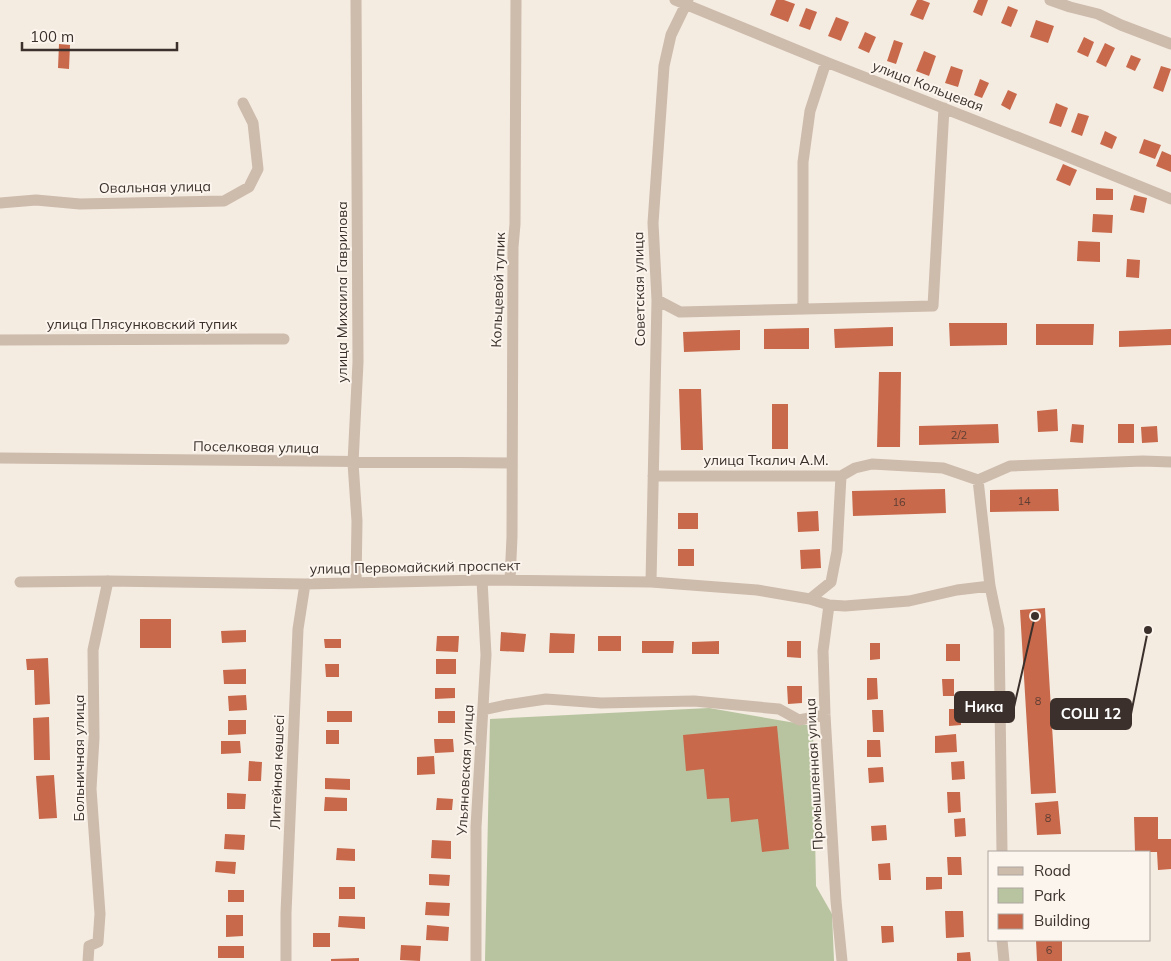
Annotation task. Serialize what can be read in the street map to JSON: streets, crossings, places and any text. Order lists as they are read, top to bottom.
{
  "streets": {
    "street": [
      "улица Кольцевая",
      "Овальная улица",
      "Советская улица",
      "Кольцевой тупик",
      "улица Михаила Гаврилова",
      "улица Плясунковский тупик",
      "Поселковая улица",
      "улица Ткалич А.М.",
      "улица Первомайский проспект",
      "Больничная улица",
      "Ульяновская улица",
      "Литейная көшесі",
      "Промышленная улица"
    ]
  },
  "crossings": [
    ["улица Кольцевая", "Советская улица"],
    ["Советская улица", "улица Ткалич А.М."],
    ["Советская улица", "улица Первомайский проспект"],
    ["Кольцевой тупик", "Поселковая улица"],
    ["Кольцевой тупик", "улица Первомайский проспект"],
    ["улица Михаила Гаврилова", "Поселковая улица"],
    ["улица Михаила Гаврилова", "улица Первомайский проспект"],
    ["улица Первомайский проспект", "Больничная улица"],
    ["улица Первомайский проспект", "Ульяновская улица"],
    ["улица Первомайский проспект", "Литейная көшесі"]
  ],
  "places": ["Ника", "СОШ 12"],
  "house_numbers": [
    "2/2",
    "14",
    "16",
    "8",
    "8",
    "6"
  ],
  "legend": ["Road", "Park", "Building"],
  "scale_bar": "100 m"
}
